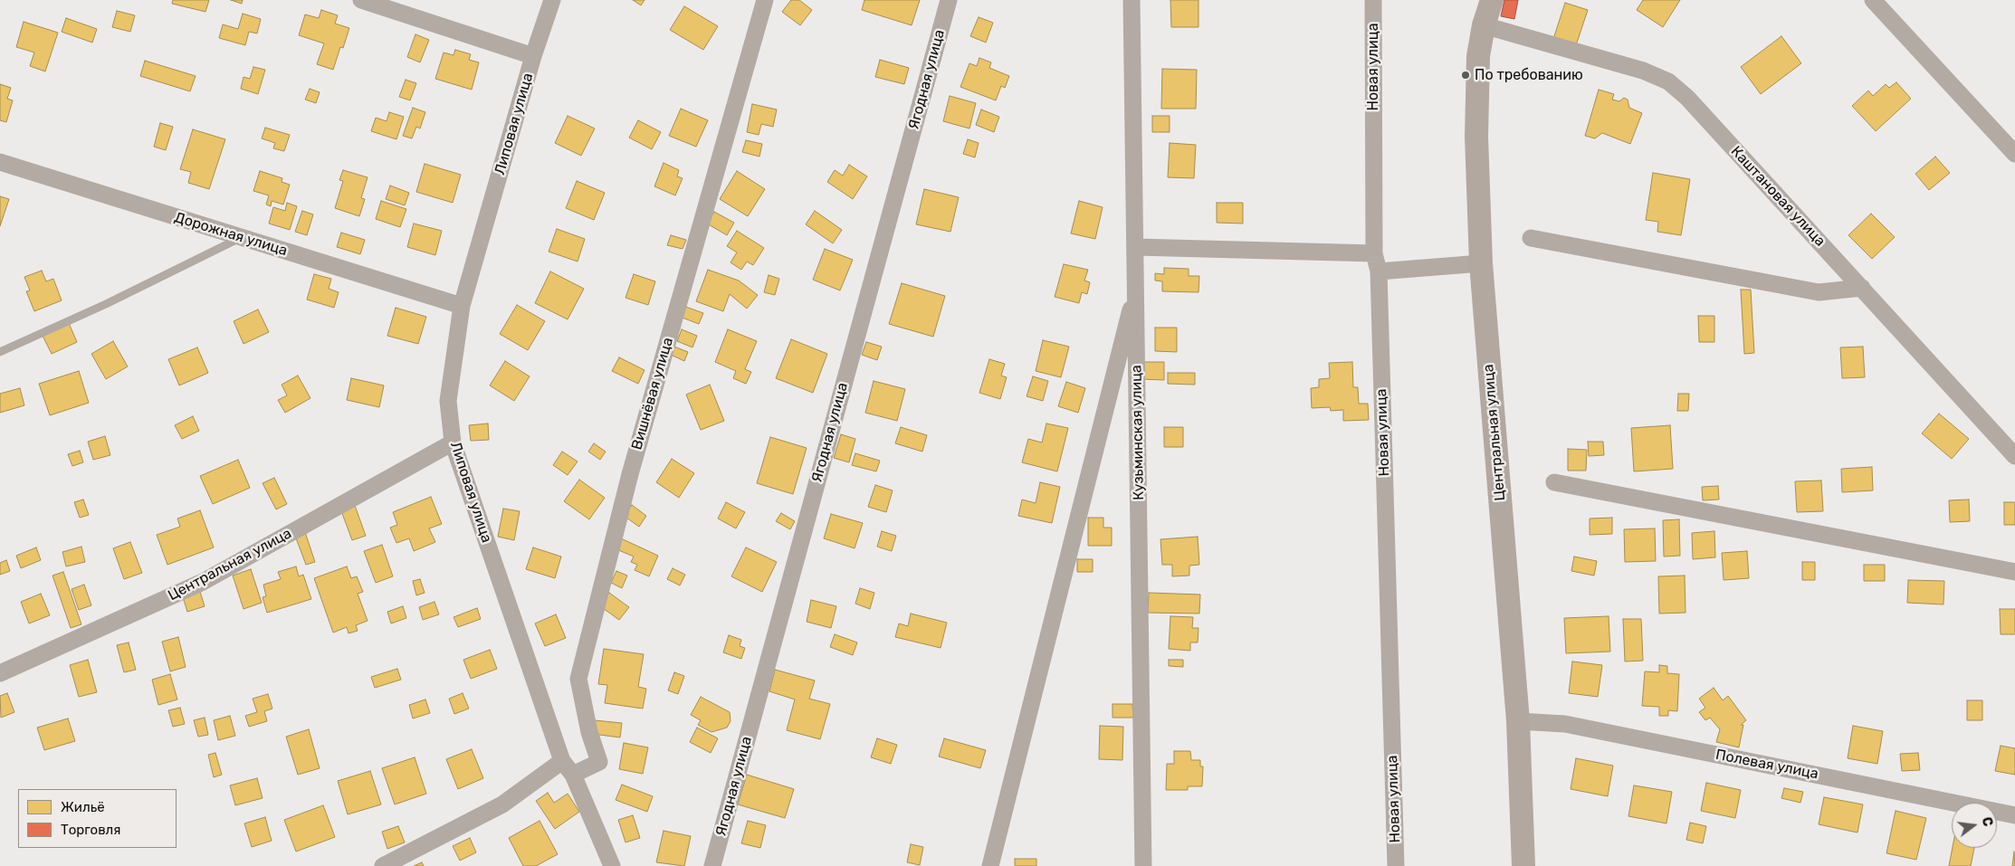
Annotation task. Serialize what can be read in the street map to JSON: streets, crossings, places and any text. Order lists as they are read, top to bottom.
{
  "streets": {
    "street": [
      "Новая улица",
      "Ягодная улица",
      "Липовая улица",
      "Каштановая улица",
      "Дорожная улица",
      "Вишнёвая улица",
      "Кузьминская улица",
      "Центральная улица",
      "Полевая улица"
    ]
  },
  "crossings": [
    ["Липовая улица", "Дорожная улица"],
    ["Липовая улица", "Вишнёвая улица"],
    ["Липовая улица", "Центральная улица"],
    ["Каштановая улица", "Центральная улица"],
    ["Центральная улица", "Полевая улица"]
  ],
  "places": ["По требованию"],
  "legend": ["Жильё", "Торговля"],
  "north": "right"
}
